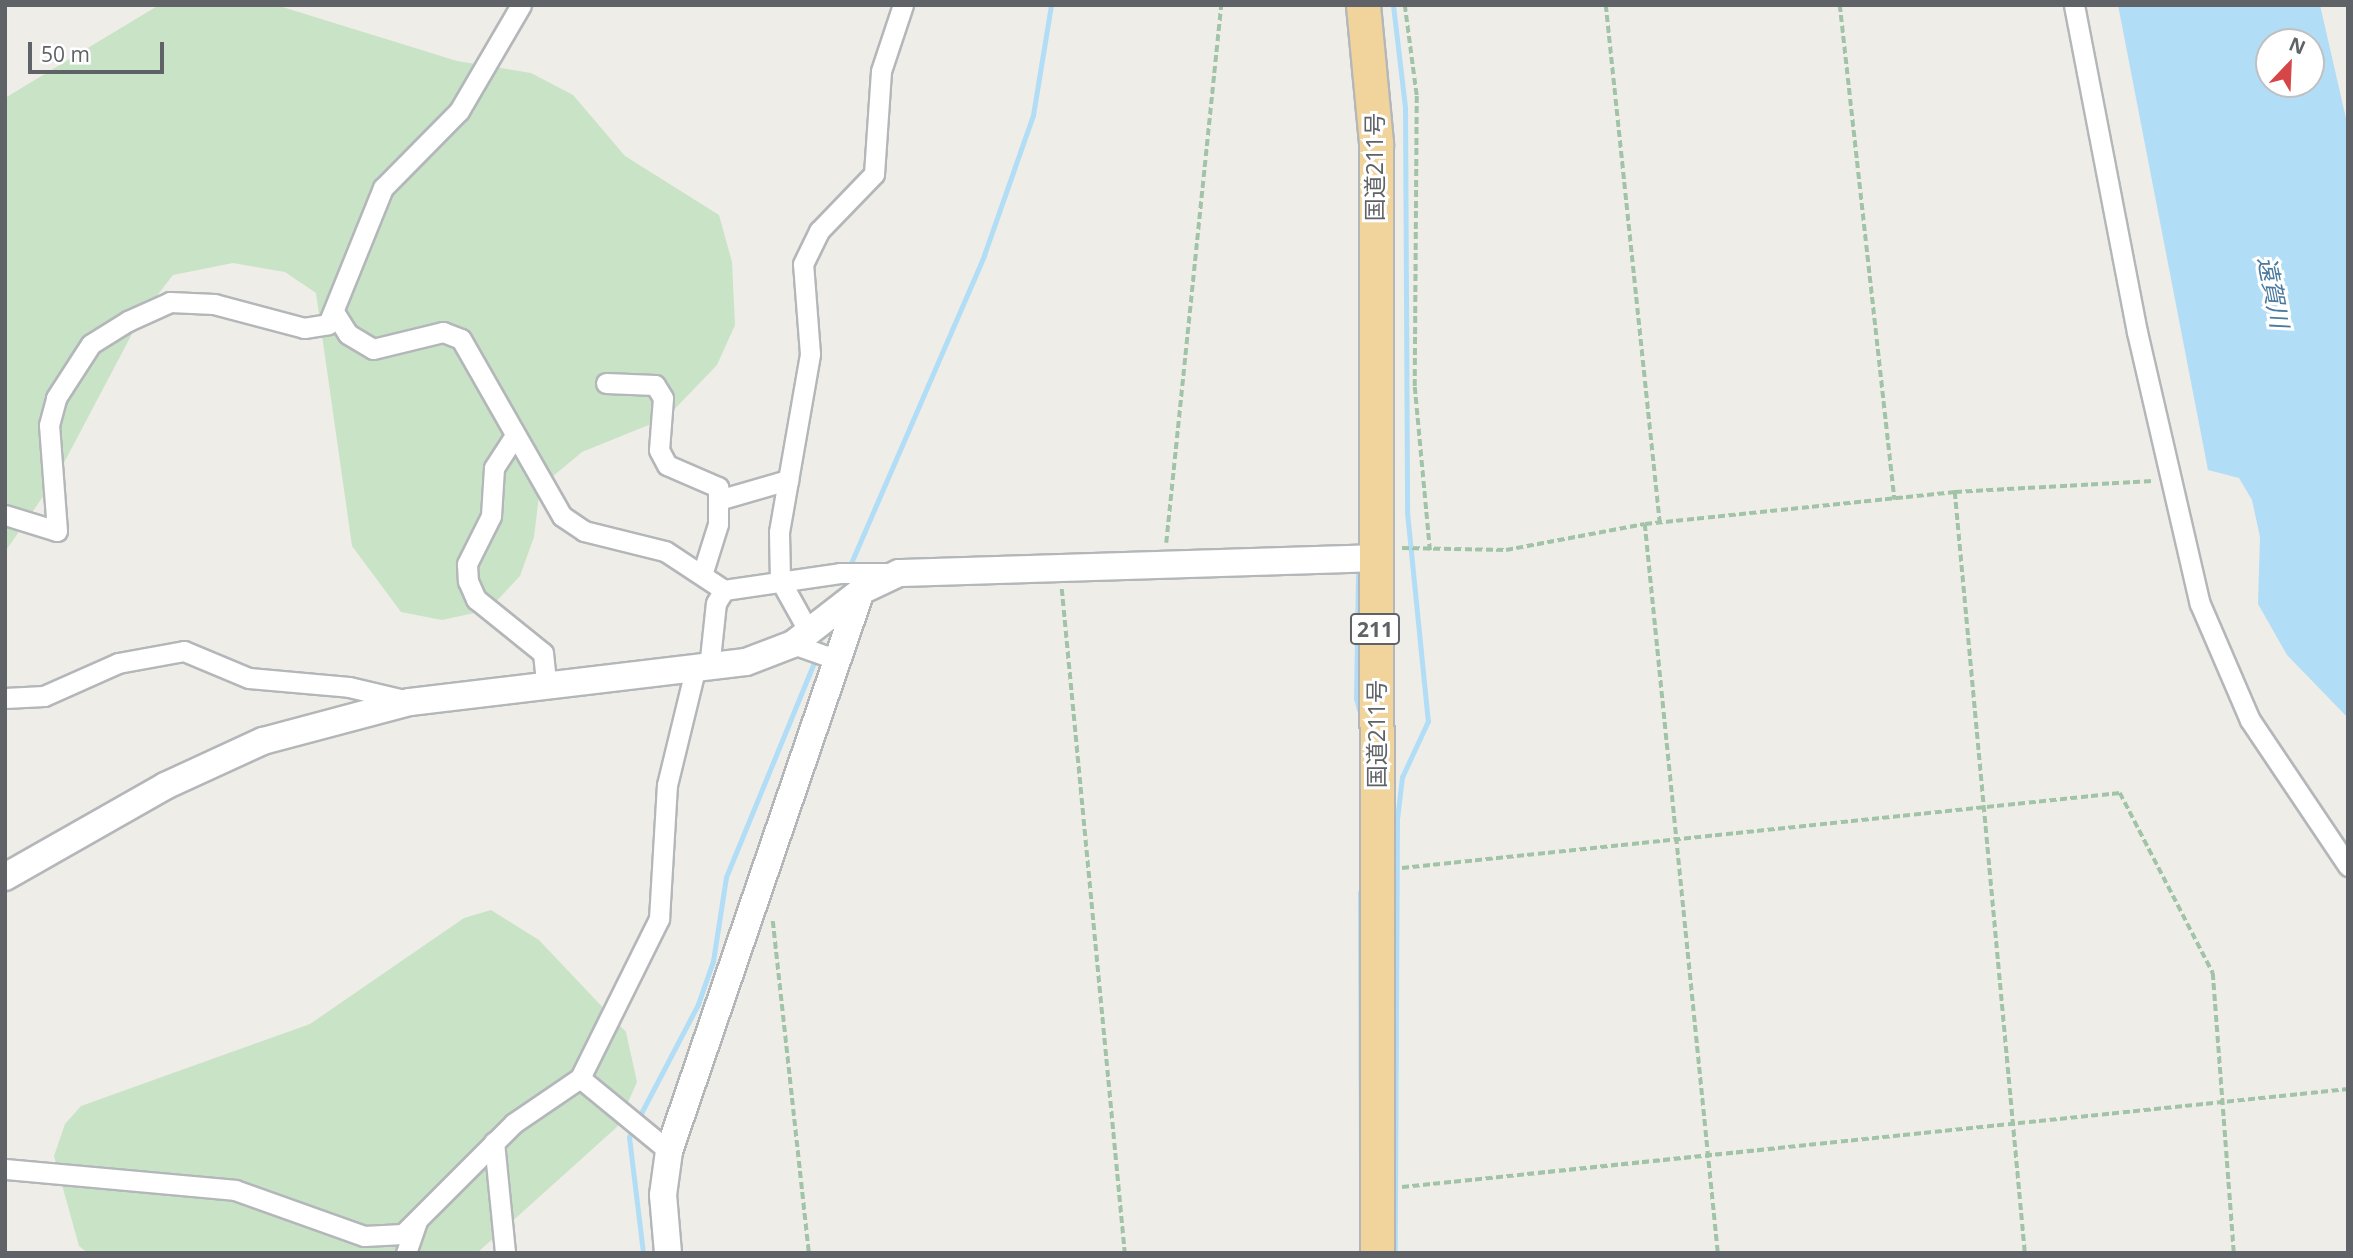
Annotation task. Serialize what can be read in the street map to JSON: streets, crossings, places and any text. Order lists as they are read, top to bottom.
{
  "streets": {
    "highway": ["国道211号", "211"]
  },
  "water": ["遠賀川"],
  "scale_bar": "50 m",
  "north": "top right"
}
